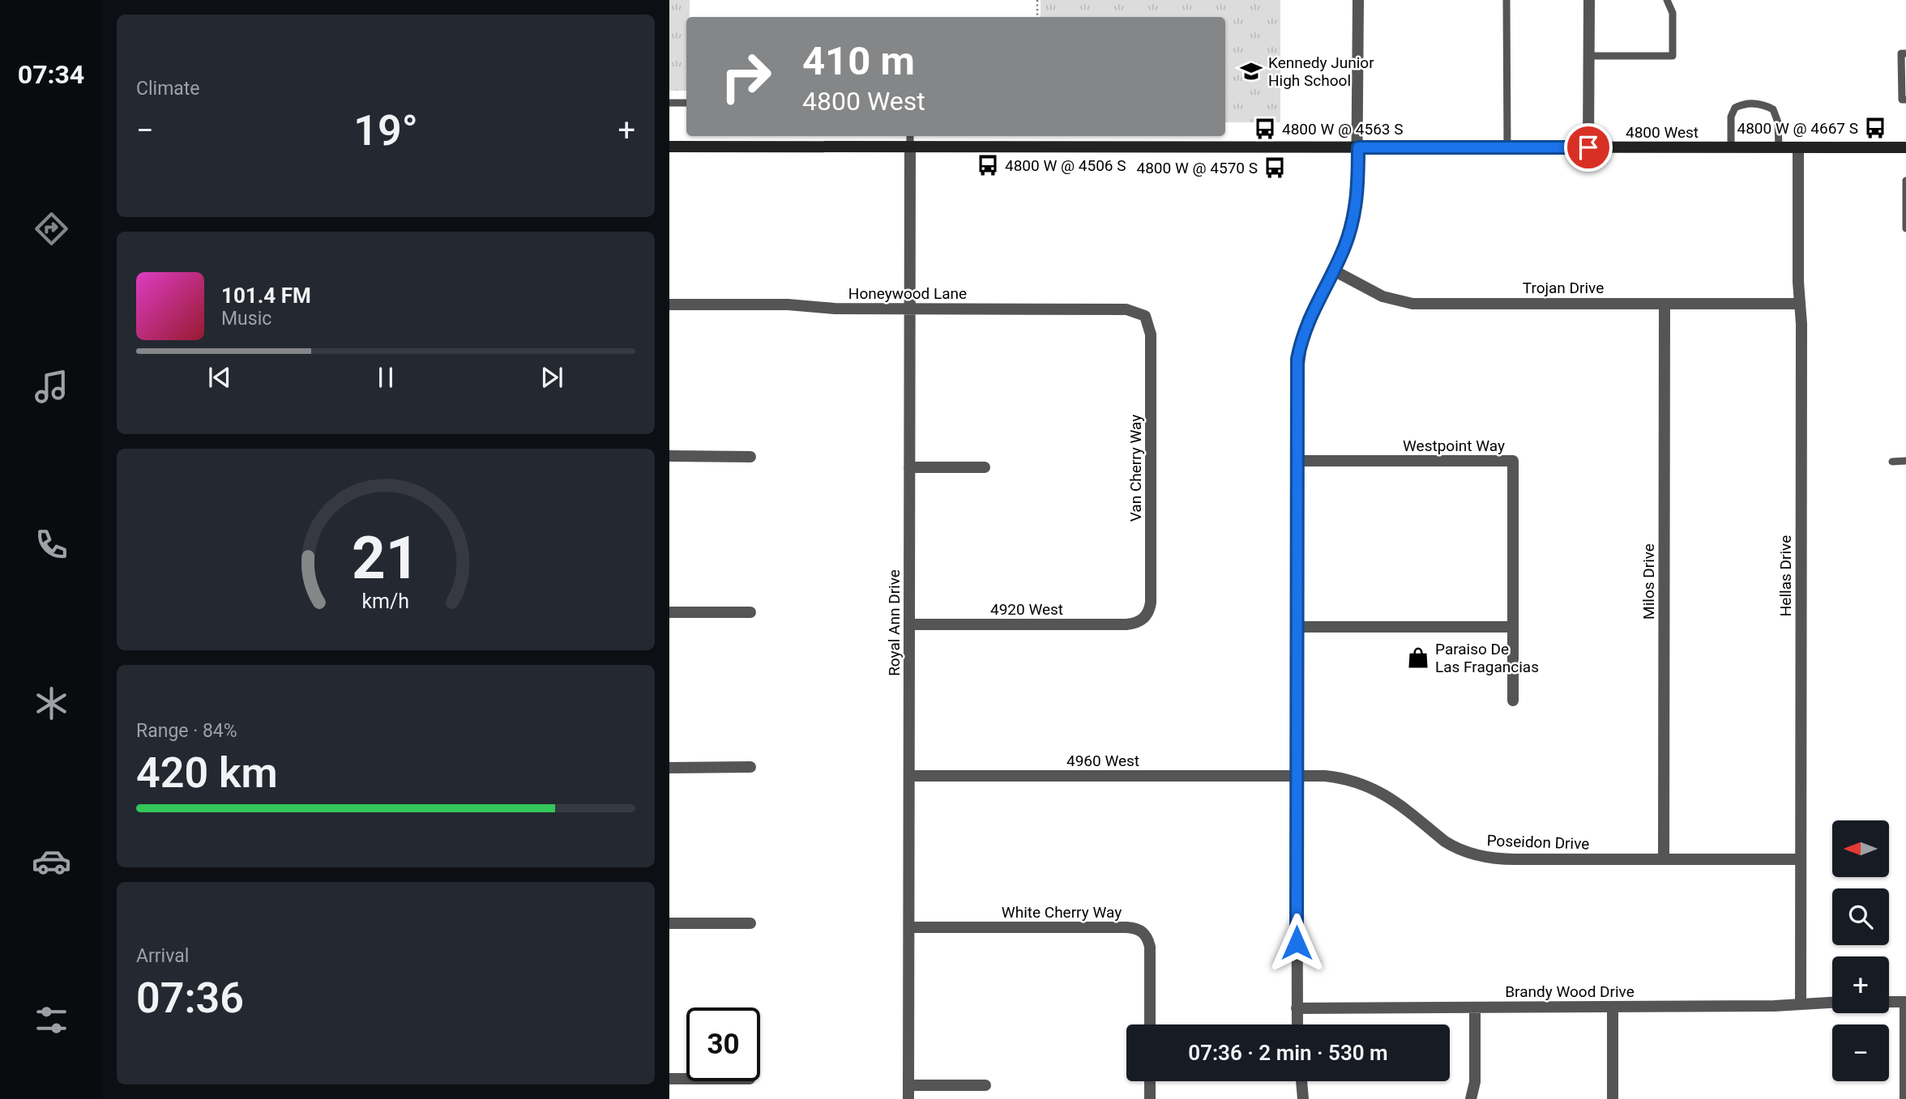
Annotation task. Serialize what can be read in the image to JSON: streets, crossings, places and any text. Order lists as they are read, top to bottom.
{
  "streets": {
    "main road": ["4800 West"],
    "street": [
      "Trojan Drive",
      "Honeywood Lane",
      "Westpoint Way",
      "Van Cherry Way",
      "Hellas Drive",
      "Milos Drive",
      "4920 West",
      "Royal Ann Drive",
      "4960 West",
      "Poseidon Drive",
      "White Cherry Way",
      "Brandy Wood Drive"
    ]
  },
  "crossings": [
    ["4800 West", "Hellas Drive"],
    ["4800 West", "Royal Ann Drive"],
    ["Trojan Drive", "Hellas Drive"],
    ["Trojan Drive", "Milos Drive"],
    ["Honeywood Lane", "Van Cherry Way"],
    ["Honeywood Lane", "Royal Ann Drive"],
    ["Van Cherry Way", "4920 West"],
    ["Hellas Drive", "Poseidon Drive"],
    ["Hellas Drive", "Brandy Wood Drive"],
    ["Milos Drive", "Poseidon Drive"],
    ["4920 West", "Royal Ann Drive"],
    ["Royal Ann Drive", "4960 West"],
    ["Royal Ann Drive", "White Cherry Way"],
    ["4960 West", "Poseidon Drive"]
  ],
  "places": {
    "school or university": ["Kennedy Junior High School"],
    "bus stop": [
      "4800 W @ 4667 S",
      "4800 W @ 4563 S",
      "4800 W @ 4506 S",
      "4800 W @ 4570 S"
    ],
    "shop": ["Paraiso De Las Fragancias"]
  },
  "north": "left",
  "page": {
    "tabs": "07:34",
    "tile": [
      "Climate",
      ["Range · 84%", "420 km"],
      ["Arrival", "07:36"]
    ],
    "turn": ["410 m", "4800 West"],
    "heat": ["−", "19°", "+"],
    "song": ["101.4 FM", "Music"],
    "map_buttons": ["+", "−"],
    "limit": "30",
    "trip": "07:36 · 2 min · 530 m",
    "gauge": ["21", "km/h"]
  }
}
